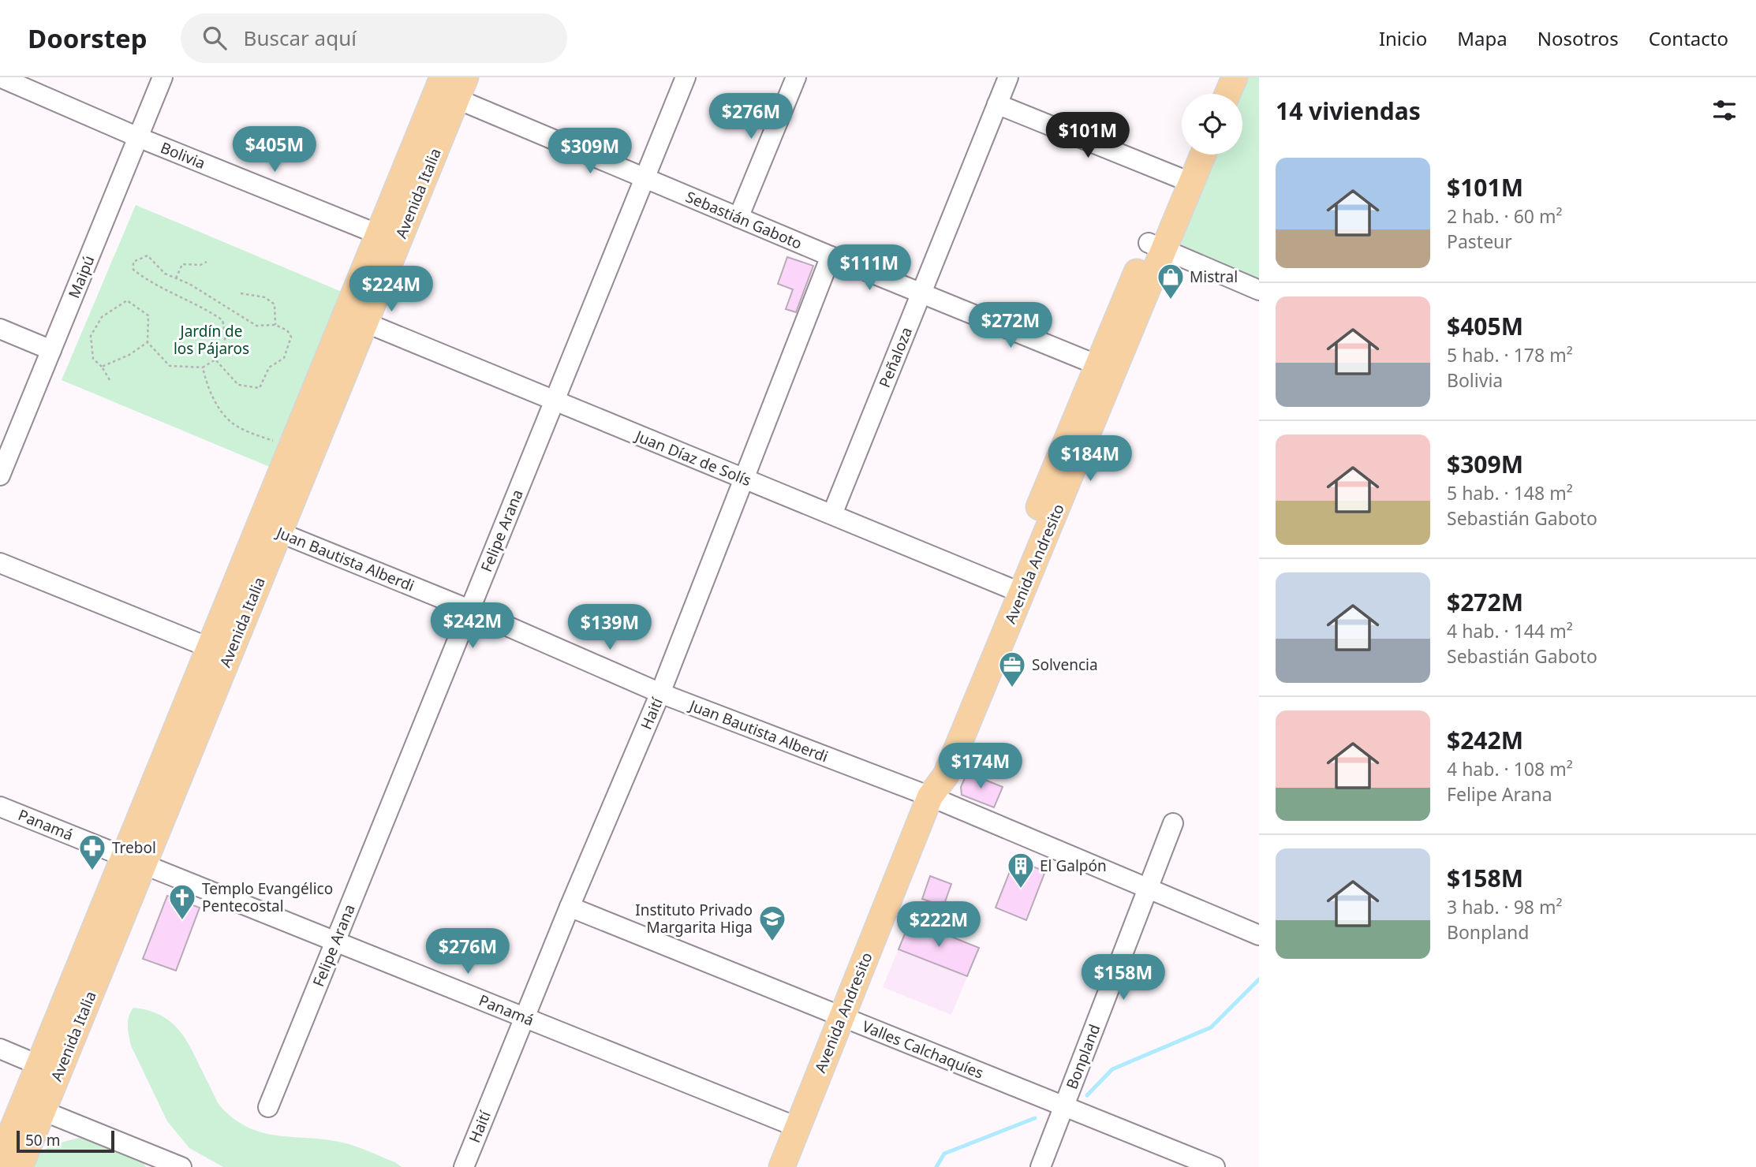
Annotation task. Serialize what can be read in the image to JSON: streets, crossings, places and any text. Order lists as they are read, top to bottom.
{
  "streets": {
    "main road": ["Avenida Italia", "Avenida Andresito"],
    "street": [
      "Bolivia",
      "Sebastián Gaboto",
      "Maipú",
      "Peñaloza",
      "Juan Díaz de Solís",
      "Felipe Arana",
      "Juan Bautista Alberdi",
      "Haití",
      "Panamá",
      "Valles Calchaquíes",
      "Bonpland"
    ]
  },
  "crossings": [
    ["Bolivia", "Avenida Italia"],
    ["Bolivia", "Maipú"],
    ["Avenida Italia", "Sebastián Gaboto"],
    ["Avenida Italia", "Juan Díaz de Solís"],
    ["Avenida Italia", "Juan Bautista Alberdi"],
    ["Avenida Italia", "Panamá"],
    ["Sebastián Gaboto", "Peñaloza"],
    ["Sebastián Gaboto", "Felipe Arana"],
    ["Sebastián Gaboto", "Avenida Andresito"],
    ["Sebastián Gaboto", "Haití"],
    ["Peñaloza", "Juan Díaz de Solís"],
    ["Juan Díaz de Solís", "Felipe Arana"],
    ["Juan Díaz de Solís", "Avenida Andresito"],
    ["Juan Díaz de Solís", "Haití"],
    ["Felipe Arana", "Juan Bautista Alberdi"],
    ["Felipe Arana", "Panamá"],
    ["Juan Bautista Alberdi", "Avenida Andresito"],
    ["Juan Bautista Alberdi", "Haití"],
    ["Juan Bautista Alberdi", "Bonpland"],
    ["Avenida Andresito", "Panamá"],
    ["Avenida Andresito", "Valles Calchaquíes"],
    ["Haití", "Panamá"],
    ["Haití", "Valles Calchaquíes"],
    ["Valles Calchaquíes", "Bonpland"]
  ],
  "parks": ["Jardín de los Pájaros"],
  "places": {
    "shop": ["Mistral"],
    "office": ["Solvencia"],
    "pharmacy": ["Trebol"],
    "building": ["El Galpón"],
    "church": ["Templo Evangélico Pentecostal"],
    "school or university": ["Instituto Privado Margarita Higa"]
  },
  "scale_bar": "50 m",
  "page": {
    "header": "Doorstep",
    "search": "Buscar aquí",
    "nav": [
      "Inicio",
      "Mapa",
      "Nosotros",
      "Contacto"
    ],
    "heading": "14 viviendas",
    "price": [
      "$276M",
      "$101M",
      "$405M",
      "$309M",
      "$111M",
      "$224M",
      "$272M",
      "$184M",
      "$242M",
      "$139M",
      "$174M",
      "$222M",
      "$276M",
      "$158M"
    ],
    "list": [
      {
        "name": "$101M",
        "note": "2 hab. · 60 m² · Pasteur"
      },
      {
        "name": "$405M",
        "note": "5 hab. · 178 m² · Bolivia"
      },
      {
        "name": "$309M",
        "note": "5 hab. · 148 m² · Sebastián Gaboto"
      },
      {
        "name": "$272M",
        "note": "4 hab. · 144 m² · Sebastián Gaboto"
      },
      {
        "name": "$242M",
        "note": "4 hab. · 108 m² · Felipe Arana"
      },
      {
        "name": "$158M",
        "note": "3 hab. · 98 m² · Bonpland"
      }
    ],
    "scale": "50 m"
  }
}
